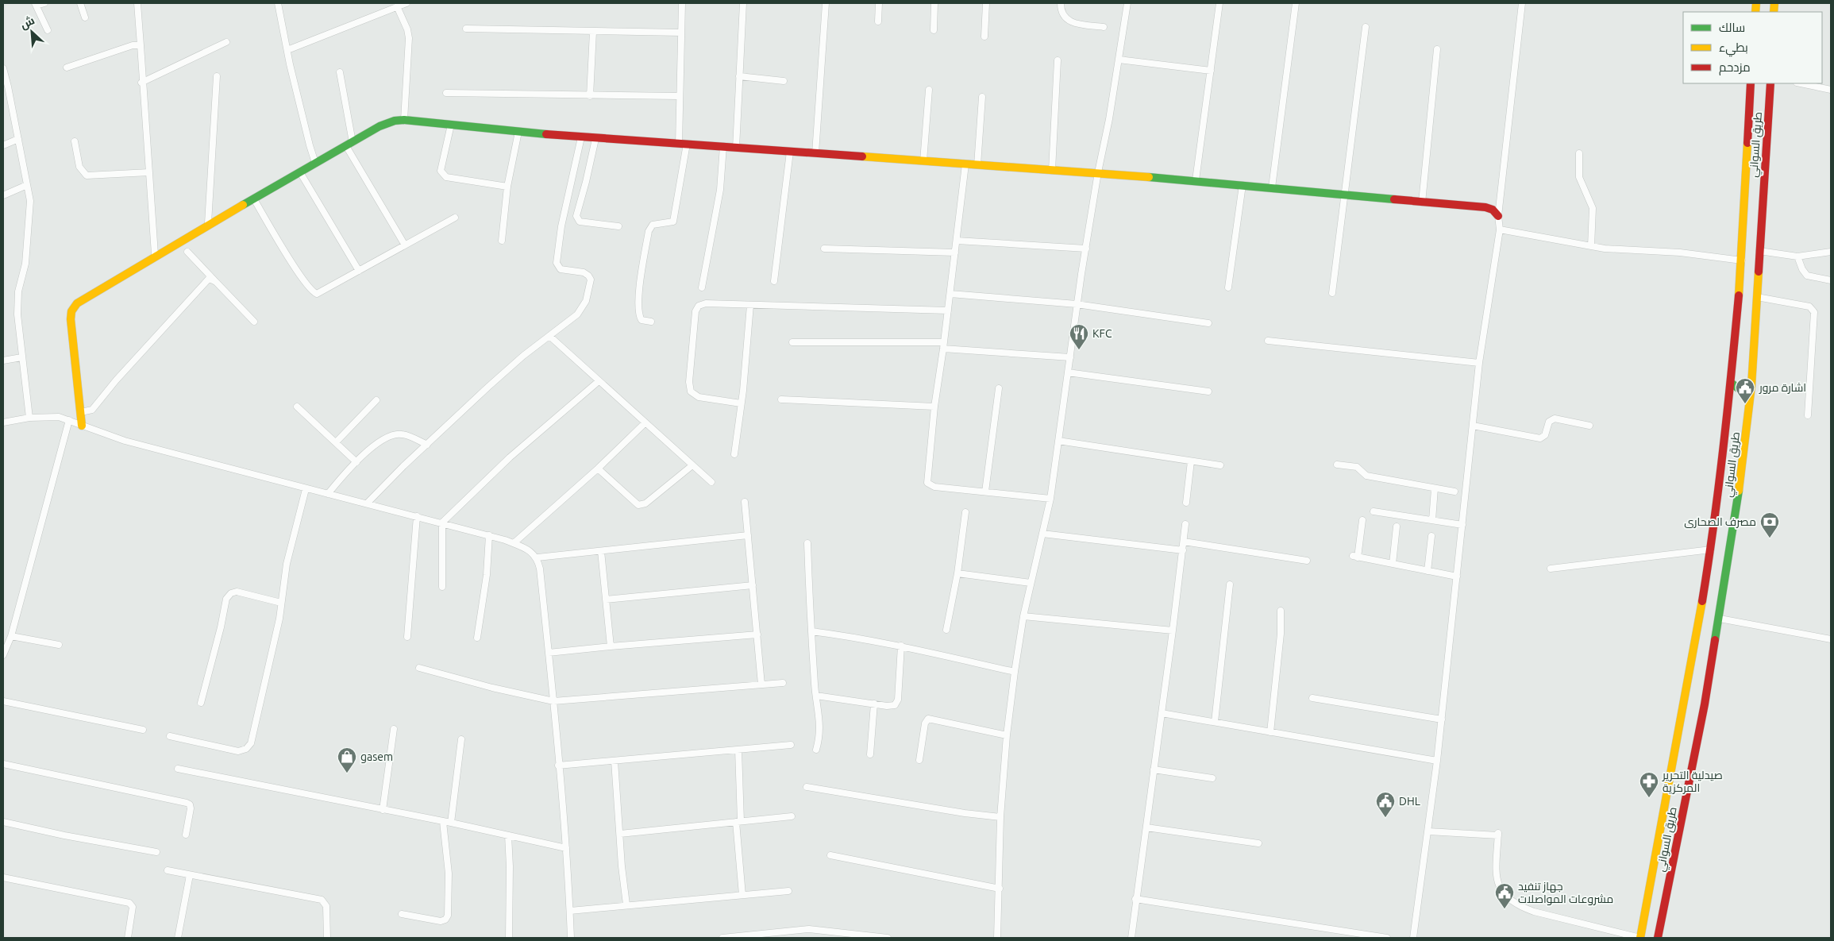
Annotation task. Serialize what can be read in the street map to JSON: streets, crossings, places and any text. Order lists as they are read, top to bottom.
{
  "streets": {
    "main road": ["طريق السواني"]
  },
  "places": {
    "restaurant": ["KFC"],
    "public building": ["اشارة مرور", "DHL", "جهاز تنفيد مشروعات المواصلات"],
    "bank": ["مصرف الصحارى"],
    "shop": ["gasem"],
    "pharmacy": ["صيدلية التحرير المركزية"]
  },
  "legend": ["سالك", "بطيء", "مزدحم"],
  "north": "top left"
}
